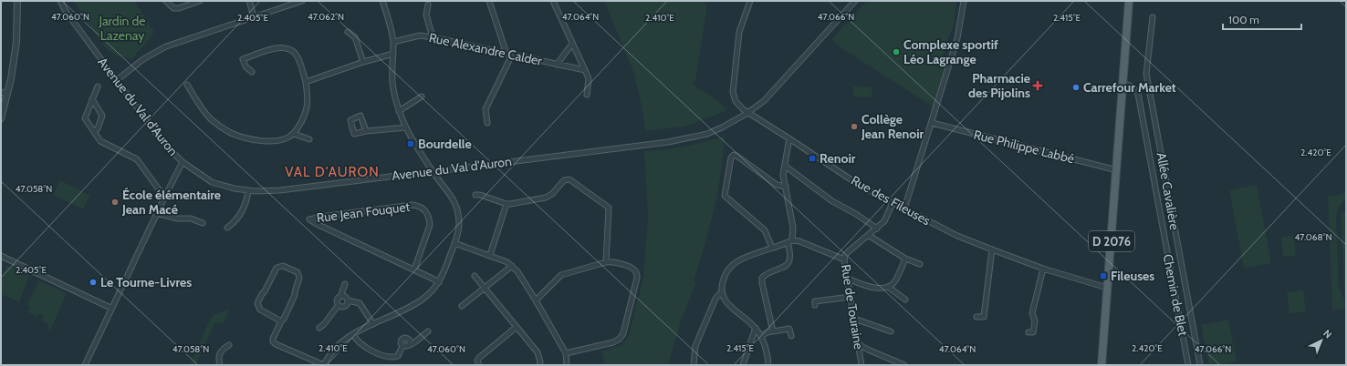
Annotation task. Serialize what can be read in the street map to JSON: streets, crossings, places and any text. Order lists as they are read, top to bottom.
{
  "streets": {
    "main road": ["D 2076"],
    "street": [
      "Rue Alexandre Calder",
      "Avenue du Val d'Auron",
      "Rue Philippe Labbé",
      "Allée Cavalière",
      "Rue des Fileuses",
      "Rue Jean Fouquet",
      "Chemin de Blet",
      "Rue de Touraine"
    ]
  },
  "crossings": [
    ["Avenue du Val d'Auron", "Rue des Fileuses"],
    ["Rue Philippe Labbé", "D 2076"],
    ["Rue des Fileuses", "D 2076"],
    ["Rue des Fileuses", "Rue de Touraine"],
    ["D 2076", "Chemin de Blet"]
  ],
  "districts": ["VAL D'AURON"],
  "parks": ["Jardin de Lazenay"],
  "places": {
    "other": [
      "Complexe sportif Léo Lagrange",
      "Carrefour Market",
      "Collège Jean Renoir",
      "École élémentaire Jean Macé",
      "Le Tourne-Livres"
    ],
    "health": ["Pharmacie des Pijolins"],
    "transit": ["Bourdelle", "Renoir", "Fileuses"]
  },
  "scale_bar": "100 m",
  "north": "top right",
  "coordinates": [
    "47.060°N",
    "47.062°N",
    "47.064°N",
    "47.066°N",
    "2.405°E",
    "2.410°E",
    "2.415°E",
    "2.420°E",
    "47.058°N",
    "47.068°N"
  ]
}
